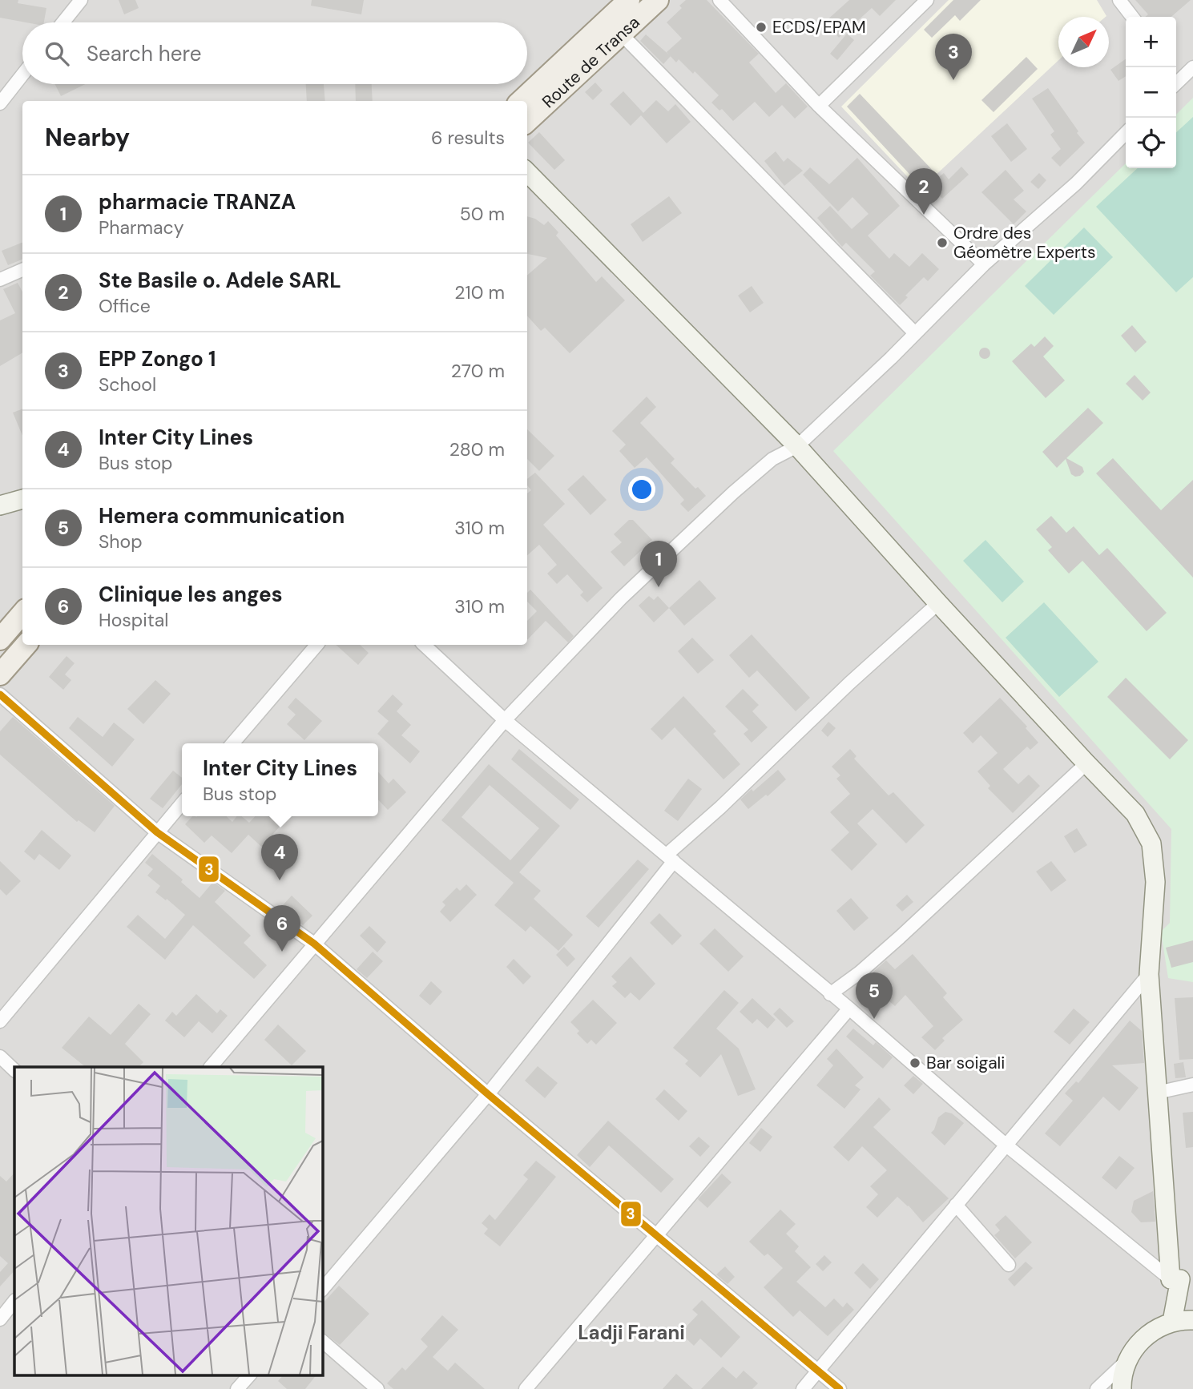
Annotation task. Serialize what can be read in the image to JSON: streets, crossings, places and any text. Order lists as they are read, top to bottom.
{
  "streets": {
    "main road": ["Route de Transa"]
  },
  "districts": ["Ladji Farani"],
  "places": ["ECDS/EPAM", "Ordre des Géomètre Experts", "Bar soigali"],
  "lines": ["transit line 3"],
  "north": "top right",
  "page": {
    "map_buttons": ["+", "−"],
    "search": "Search here",
    "pins": [
      "3",
      "2",
      "1",
      "4",
      "6",
      "5"
    ],
    "heading": ["Nearby", "6 results"],
    "list": [
      {
        "mark": "1",
        "name": "pharmacie TRANZA",
        "note": "Pharmacy",
        "value": "50 m"
      },
      {
        "mark": "2",
        "name": "Ste Basile o. Adele SARL",
        "note": "Office",
        "value": "210 m"
      },
      {
        "mark": "3",
        "name": "EPP Zongo 1",
        "note": "School",
        "value": "270 m"
      },
      {
        "mark": "4",
        "name": "Inter City Lines",
        "note": "Bus stop",
        "value": "280 m"
      },
      {
        "mark": "5",
        "name": "Hemera communication",
        "note": "Shop",
        "value": "310 m"
      },
      {
        "mark": "6",
        "name": "Clinique les anges",
        "note": "Hospital",
        "value": "310 m"
      }
    ],
    "popup": ["Inter City Lines", "Bus stop"]
  }
}
